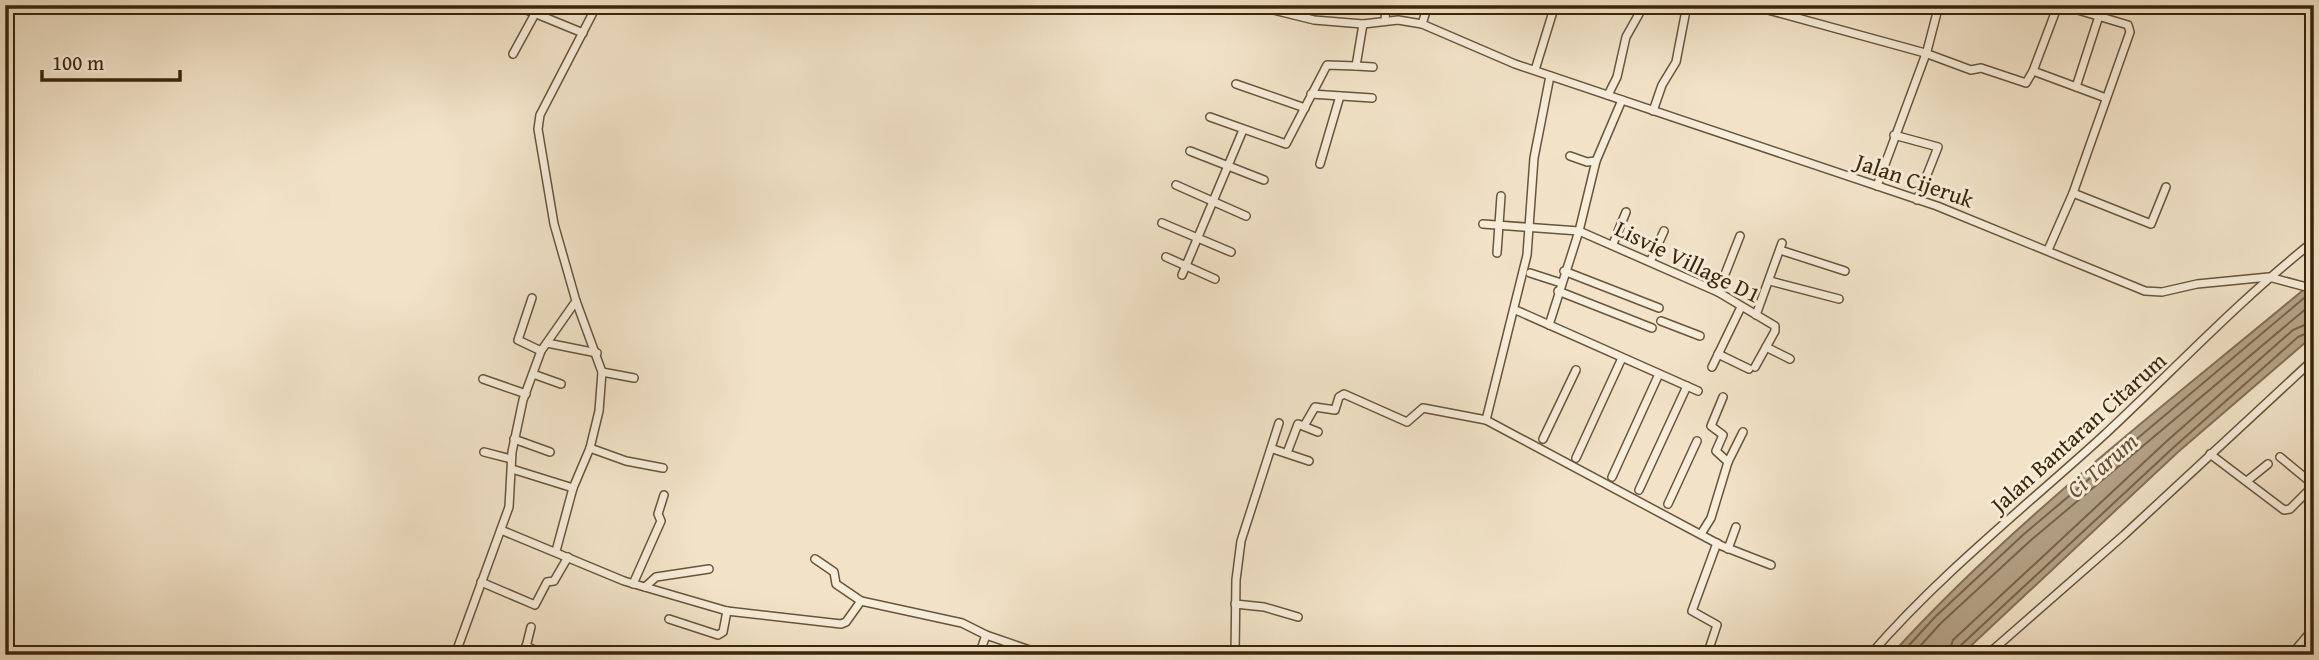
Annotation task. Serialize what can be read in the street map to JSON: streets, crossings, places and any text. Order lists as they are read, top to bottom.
{
  "streets": {
    "street": ["Jalan Cijeruk", "Lisvie Village D1", "Jalan Bantaran Citarum"]
  },
  "crossings": [
    ["Jalan Cijeruk", "Jalan Bantaran Citarum"]
  ],
  "water": ["Ci Tarum"],
  "scale_bar": "100 m"
}
